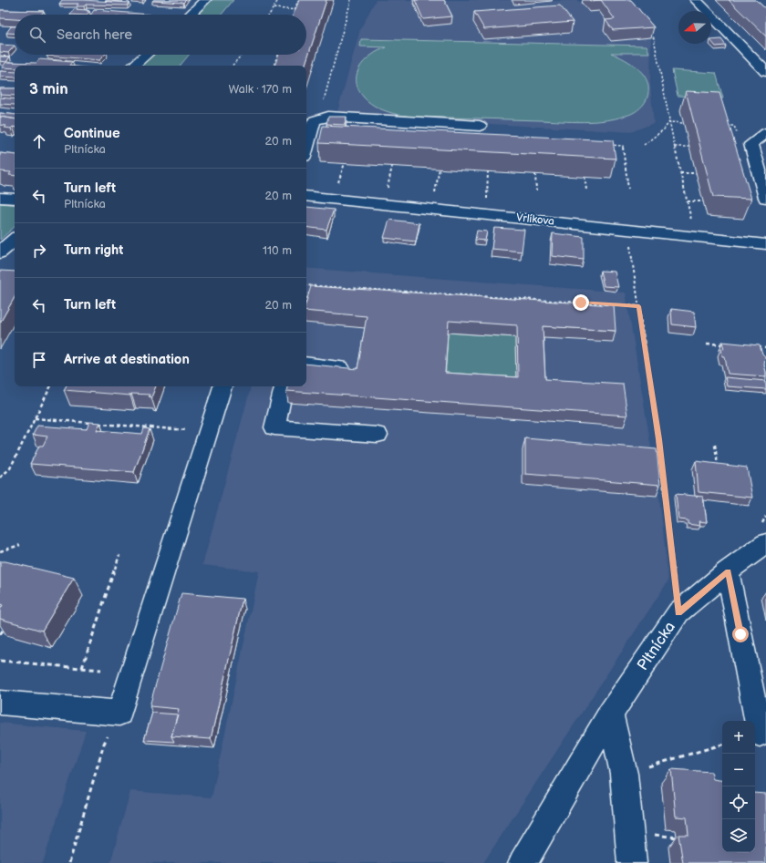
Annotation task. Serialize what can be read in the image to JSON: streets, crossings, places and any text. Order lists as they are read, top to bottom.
{
  "streets": {
    "street": ["Vrlíkova", "Pltnícka"]
  },
  "north": "left",
  "page": {
    "search": "Search here",
    "heading": ["3 min", "Walk · 170 m"],
    "list": [
      ["Continue", "Pltnícka", "20 m"],
      ["Turn left", "Pltnícka", "20 m"],
      ["Turn right", "110 m"],
      ["Turn left", "20 m"],
      "Arrive at destination"
    ],
    "map_buttons": ["+", "−"]
  }
}
